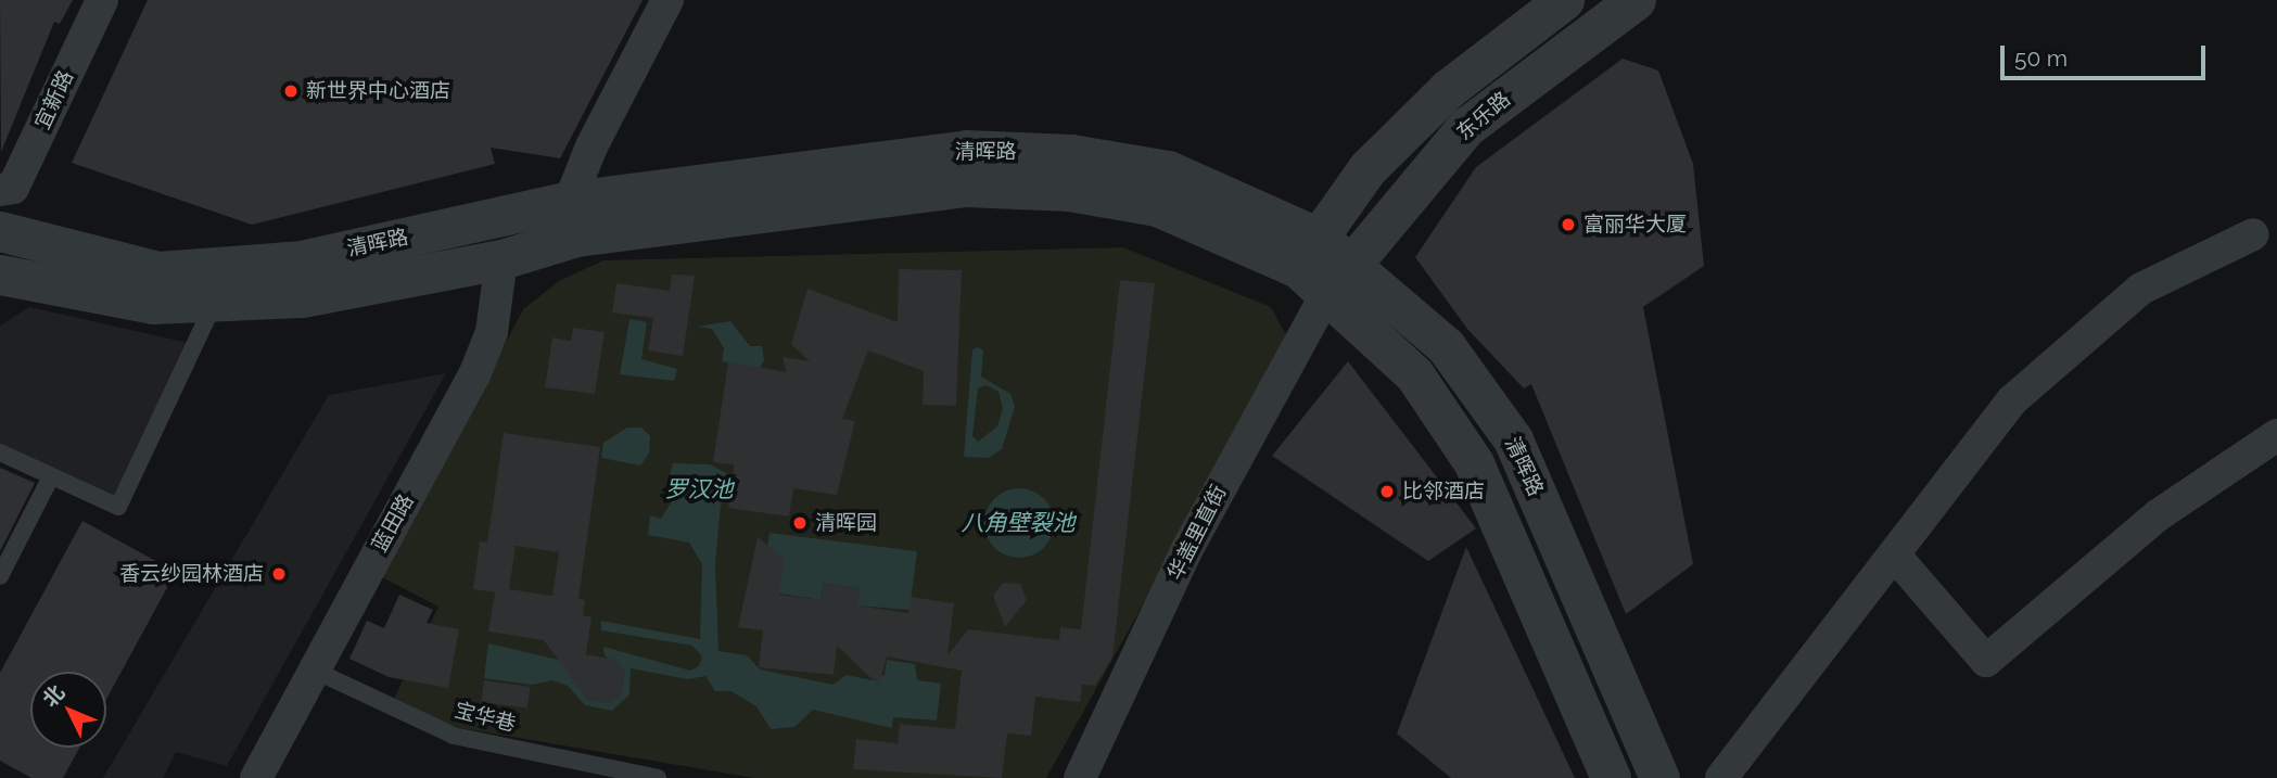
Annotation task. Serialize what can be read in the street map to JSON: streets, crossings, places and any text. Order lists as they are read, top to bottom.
{
  "streets": {
    "street": [
      "宜新路",
      "东乐路",
      "清晖路",
      "蓝田路",
      "华盖里直街"
    ],
    "lane": ["宝华巷"]
  },
  "crossings": [
    ["东乐路", "清晖路"],
    ["东乐路", "华盖里直街"],
    ["清晖路", "蓝田路"],
    ["清晖路", "华盖里直街"],
    ["蓝田路", "宝华巷"]
  ],
  "water": ["罗汉池", "八角壁裂池"],
  "places": [
    "新世界中心酒店",
    "富丽华大厦",
    "比邻酒店",
    "清晖园",
    "香云纱园林酒店"
  ],
  "scale_bar": "50 m",
  "north": "top left"
}
